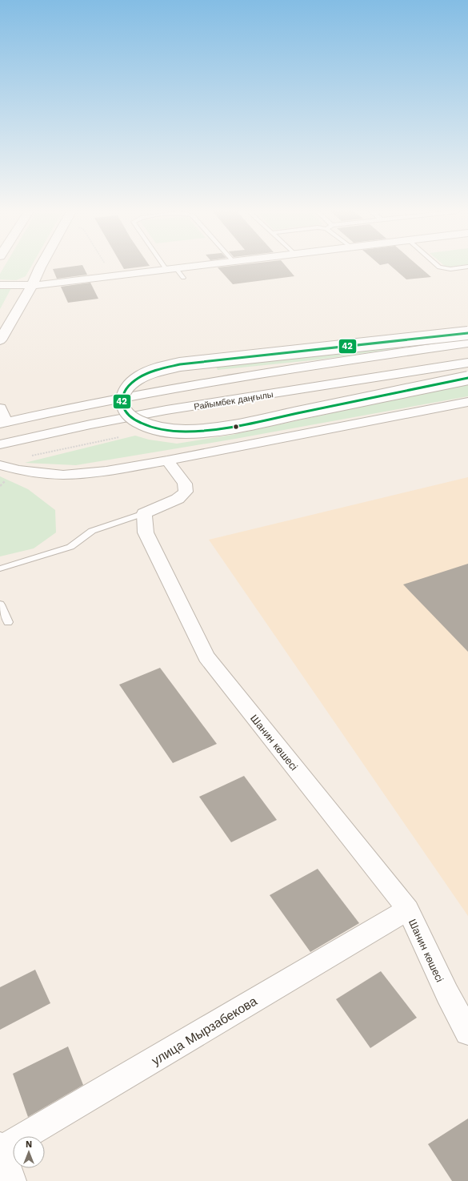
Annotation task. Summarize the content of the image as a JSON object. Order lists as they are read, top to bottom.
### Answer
{
  "streets": {
    "main road": ["Райымбек даңғылы"],
    "street": ["Шанин көшесі", "улица Мырзабекова"]
  },
  "crossings": [
    ["Шанин көшесі", "улица Мырзабекова"]
  ],
  "lines": ["transit line 42"],
  "north": "top"
}
